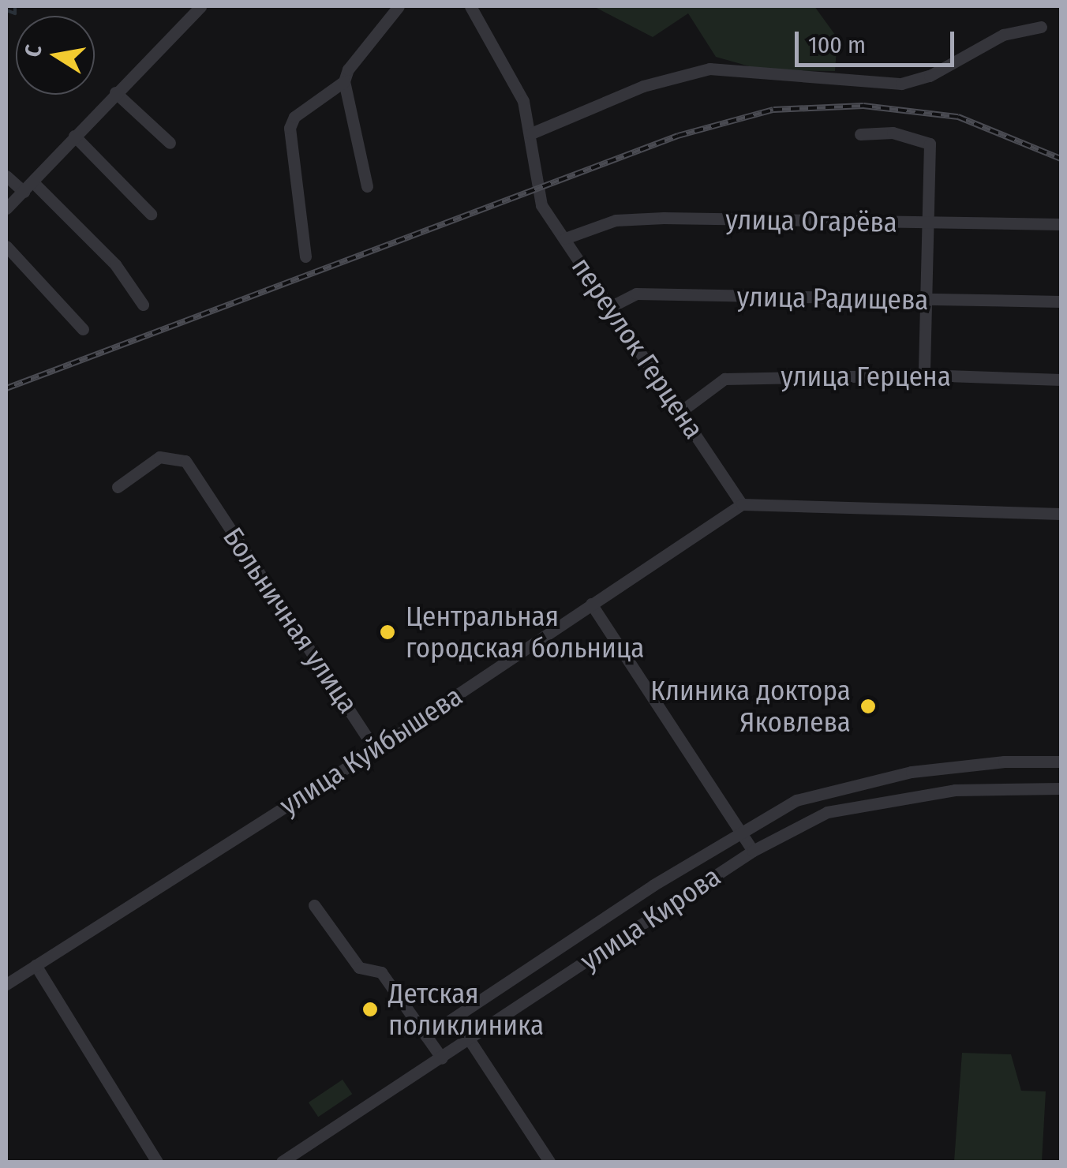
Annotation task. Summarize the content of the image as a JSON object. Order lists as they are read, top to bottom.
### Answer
{
  "streets": {
    "street": [
      "улица Огарёва",
      "улица Радищева",
      "переулок Герцена",
      "улица Герцена",
      "Больничная улица",
      "улица Куйбышева",
      "улица Кирова"
    ]
  },
  "crossings": [
    ["улица Огарёва", "переулок Герцена"],
    ["улица Радищева", "переулок Герцена"],
    ["переулок Герцена", "улица Герцена"],
    ["переулок Герцена", "улица Куйбышева"],
    ["Больничная улица", "улица Куйбышева"]
  ],
  "places": ["Центральная городская больница", "Клиника доктора Яковлева", "Детская поликлиника"],
  "scale_bar": "100 m",
  "north": "left"
}
